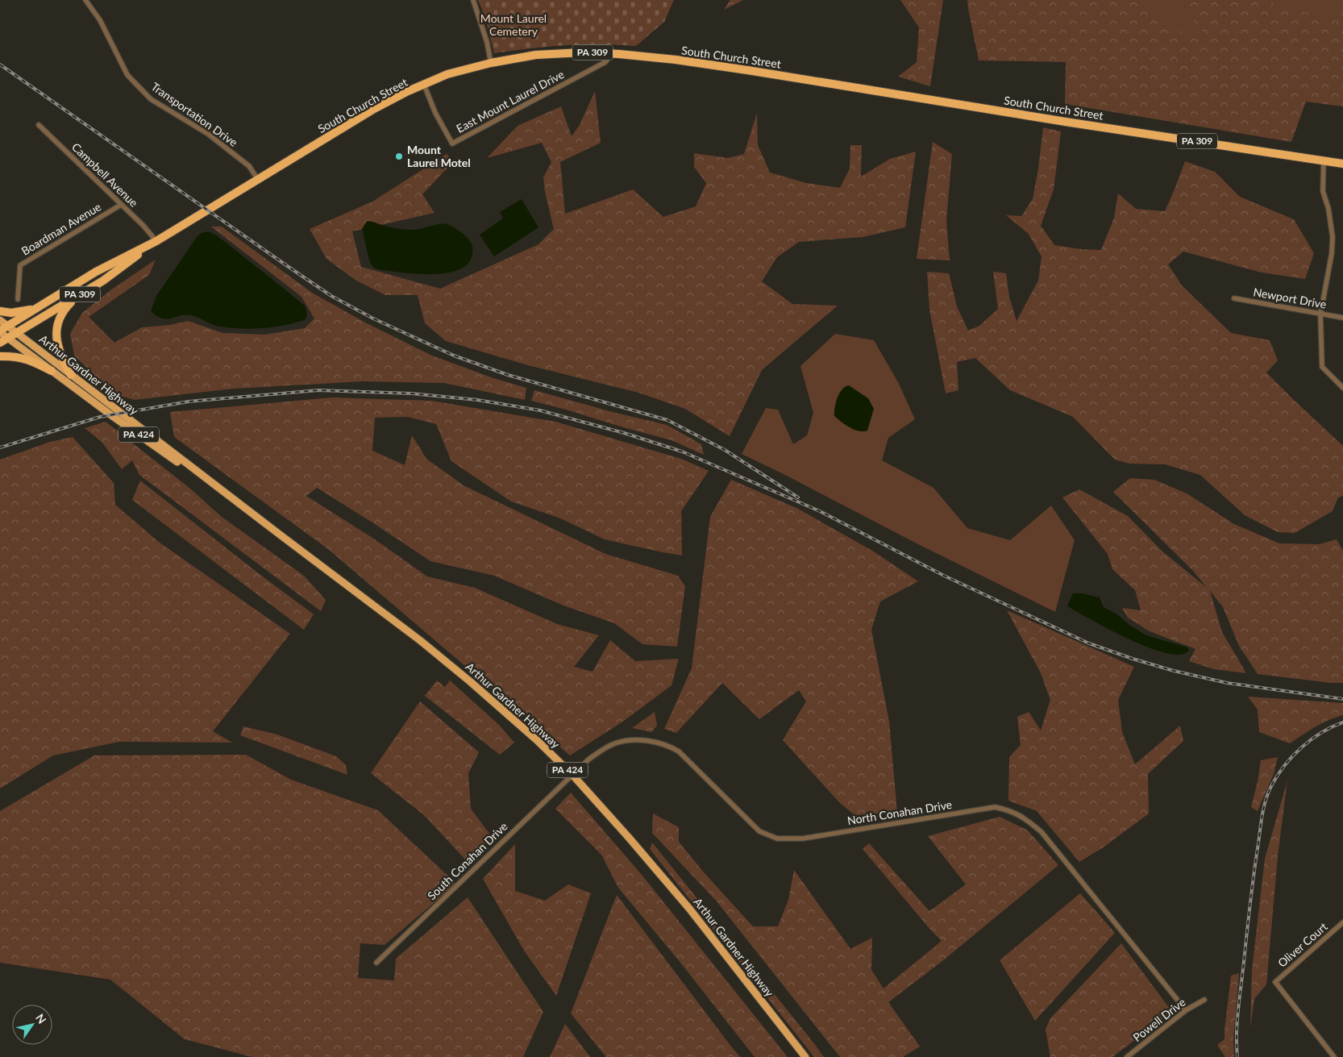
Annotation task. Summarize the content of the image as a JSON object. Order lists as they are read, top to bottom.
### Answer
{
  "streets": {
    "highway": ["PA 309", "South Church Street"],
    "main road": ["Arthur Gardner Highway", "PA 424"],
    "street": [
      "East Mount Laurel Drive",
      "Transportation Drive",
      "Campbell Avenue",
      "Boardman Avenue",
      "Newport Drive",
      "North Conahan Drive",
      "South Conahan Drive",
      "Oliver Court",
      "Powell Drive"
    ]
  },
  "crossings": [
    ["South Church Street", "East Mount Laurel Drive"],
    ["South Church Street", "Transportation Drive"],
    ["South Church Street", "Campbell Avenue"],
    ["South Church Street", "Arthur Gardner Highway"],
    ["Campbell Avenue", "Boardman Avenue"],
    ["Arthur Gardner Highway", "North Conahan Drive"],
    ["Arthur Gardner Highway", "South Conahan Drive"],
    ["North Conahan Drive", "South Conahan Drive"],
    ["North Conahan Drive", "Powell Drive"]
  ],
  "parks": ["Mount Laurel Cemetery"],
  "places": ["Mount Laurel Motel"],
  "north": "top right"
}
